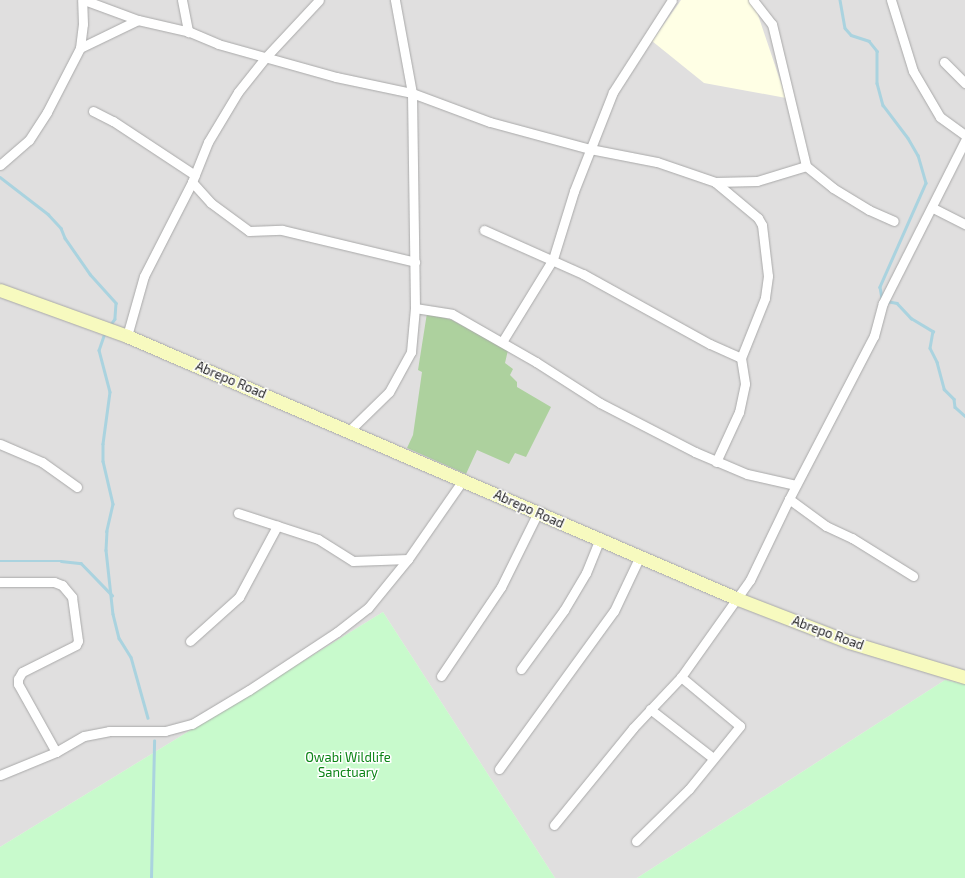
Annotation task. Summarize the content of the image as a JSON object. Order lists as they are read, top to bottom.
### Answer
{
  "streets": {
    "main road": ["Abrepo Road"]
  },
  "parks": ["Owabi Wildlife Sanctuary"]
}
